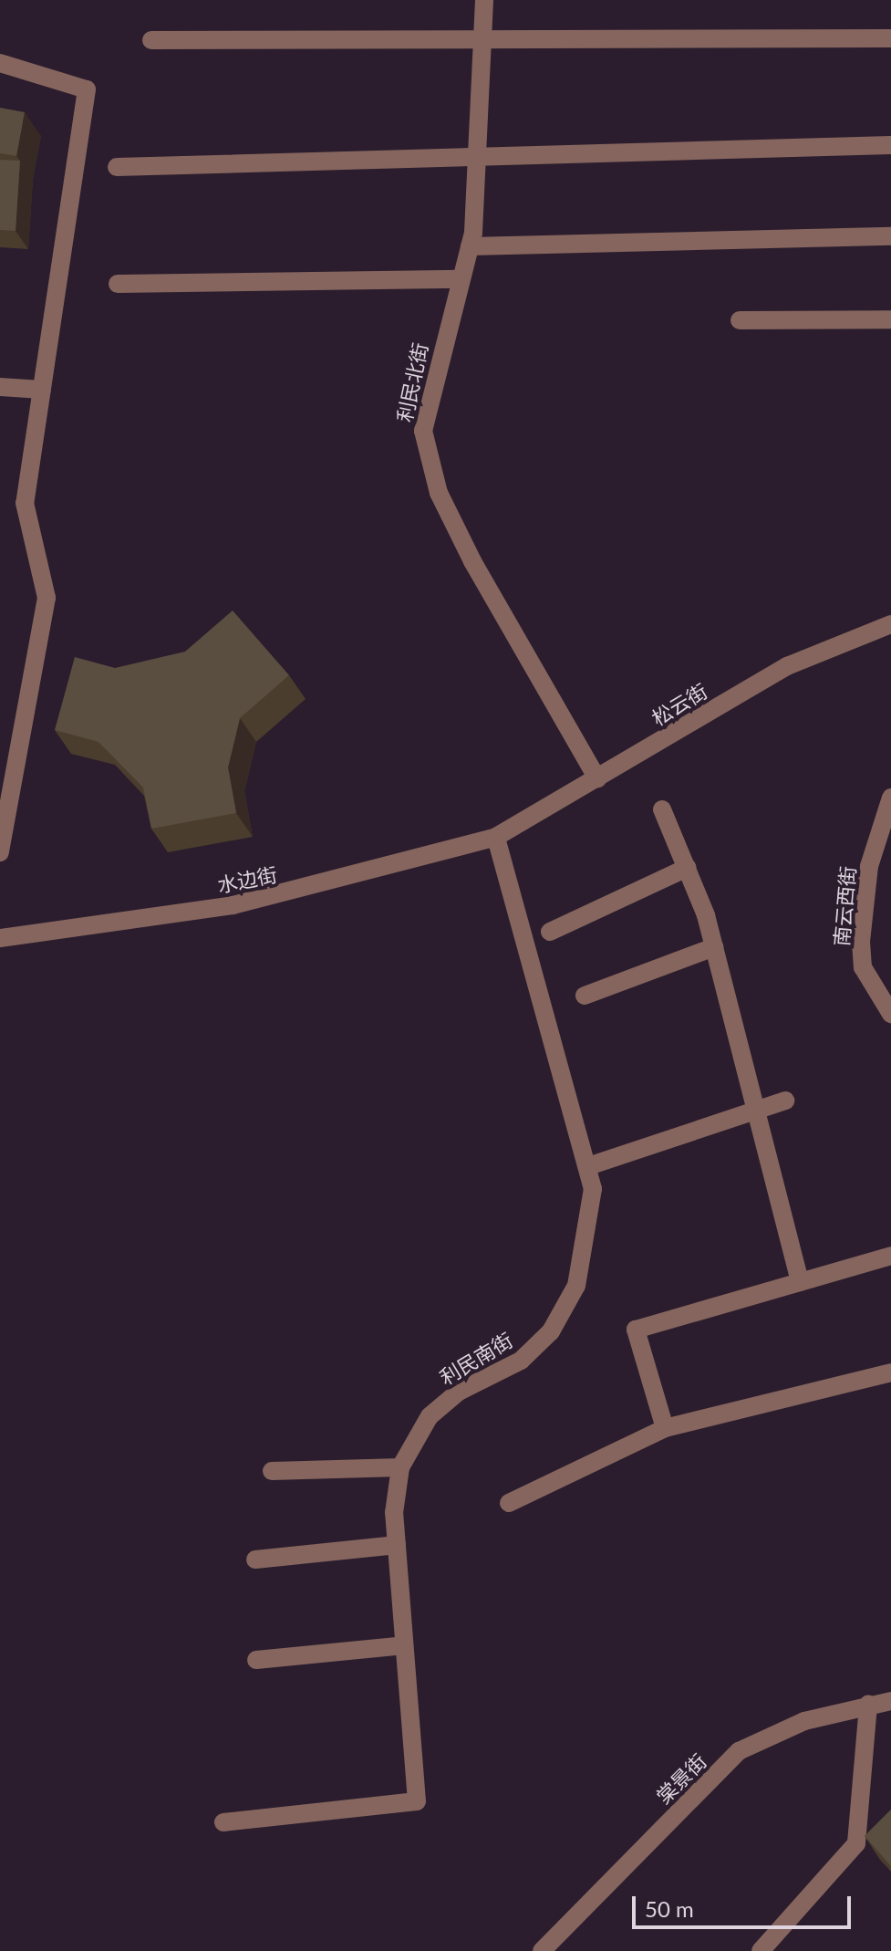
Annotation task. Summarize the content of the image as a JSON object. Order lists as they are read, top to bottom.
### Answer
{
  "streets": {
    "street": [
      "利民北街",
      "松云街",
      "水边街",
      "南云西街",
      "利民南街",
      "棠景街"
    ]
  },
  "crossings": [
    ["利民北街", "松云街"],
    ["松云街", "水边街"],
    ["松云街", "利民南街"],
    ["水边街", "利民南街"]
  ],
  "scale_bar": "50 m"
}
